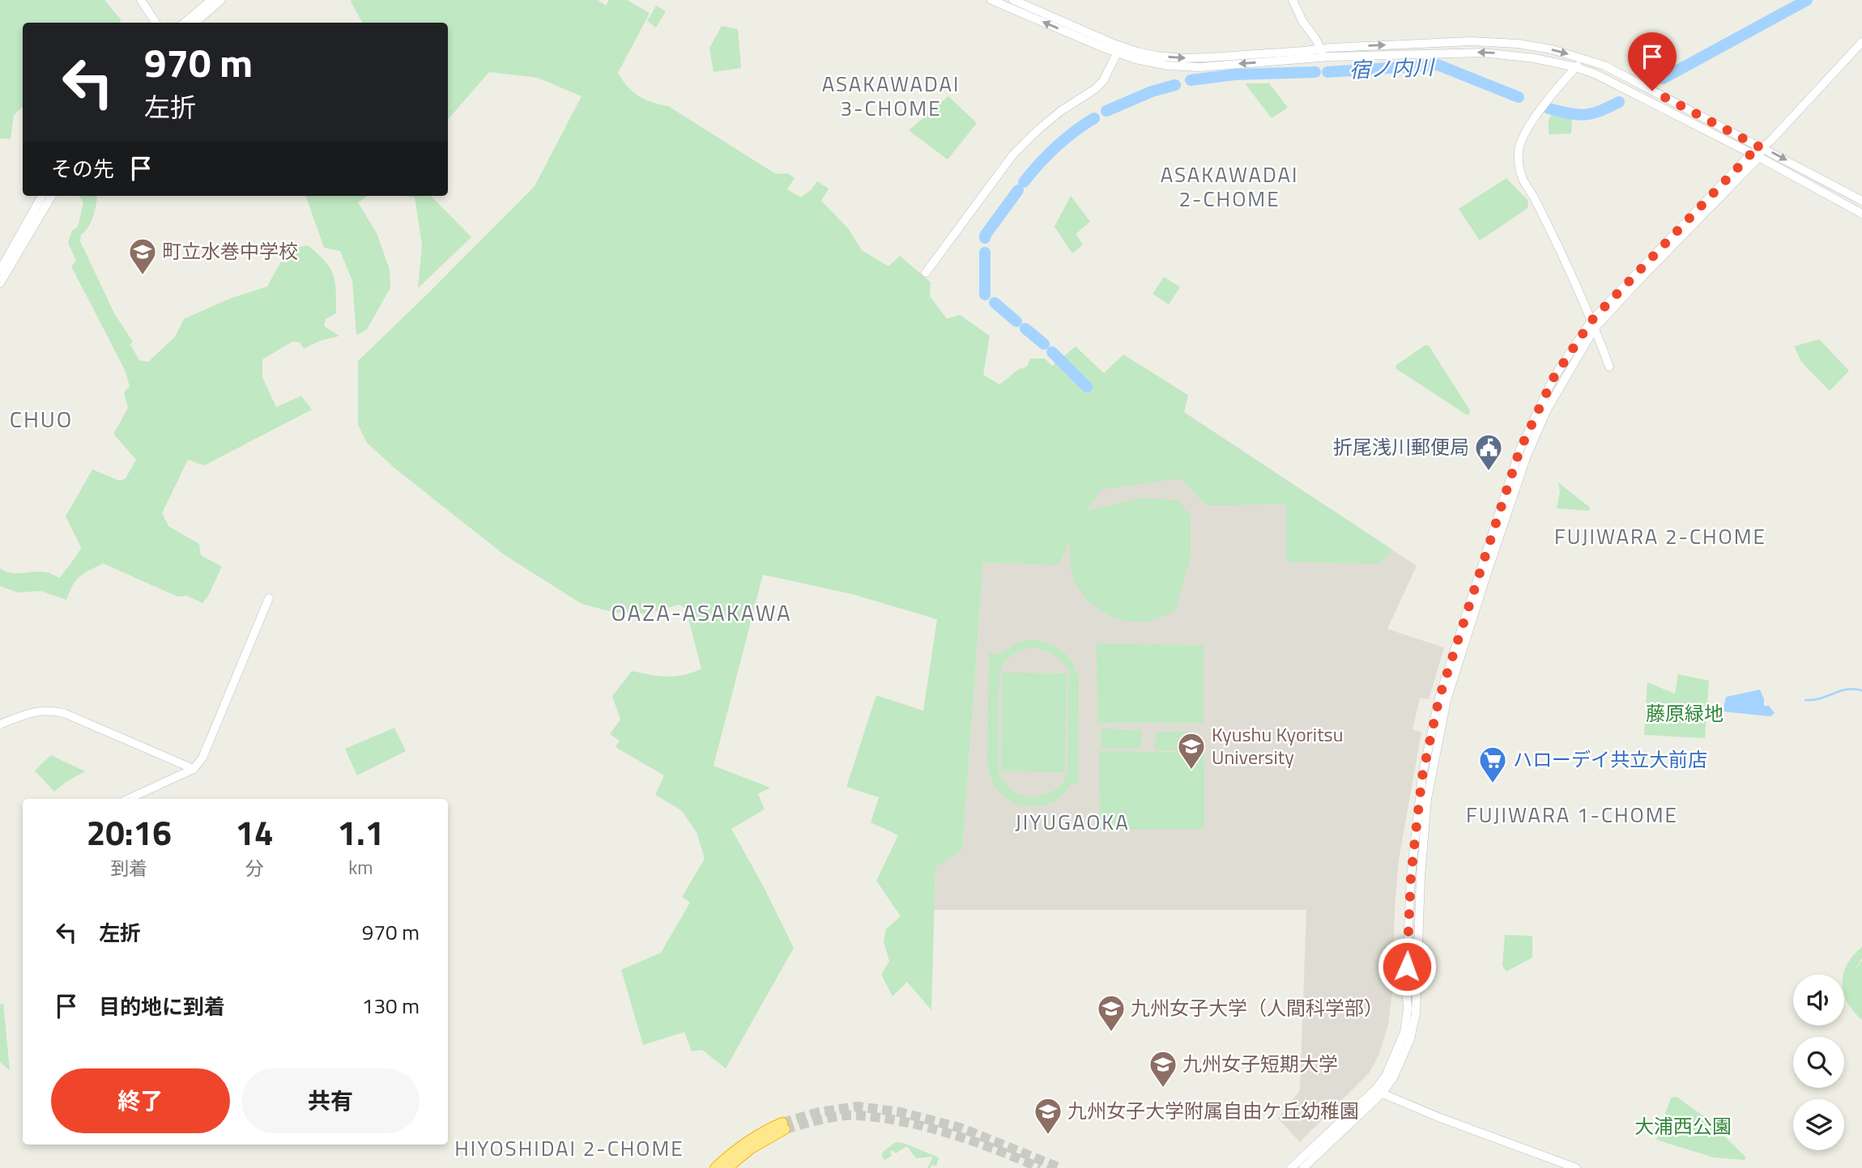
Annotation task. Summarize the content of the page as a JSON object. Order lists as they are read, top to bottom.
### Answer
{
  "districts": [
    "ASAKAWADAI 3-CHOME",
    "ASAKAWADAI 2-CHOME",
    "CHUO",
    "FUJIWARA 2-CHOME",
    "OAZA-ASAKAWA",
    "FUJIWARA 1-CHOME",
    "JIYUGAOKA",
    "HIYOSHIDAI 2-CHOME"
  ],
  "water": ["宿ノ内川"],
  "parks": ["藤原緑地", "大浦西公園"],
  "places": {
    "school or university": [
      "町立水巻中学校",
      "Kyushu Kyoritsu University",
      "九州女子大学（人間科学部）",
      "九州女子短期大学",
      "九州女子大学附属自由ケ丘幼稚園"
    ],
    "public building": ["折尾浅川郵便局"],
    "supermarket": ["ハローデイ共立大前店"]
  },
  "page": {
    "turn": ["970 m", "左折"],
    "then": "その先",
    "eta": [
      "20:16",
      "到着",
      "14",
      "分",
      "1.1",
      "km"
    ],
    "list": [
      {
        "name": "左折",
        "value": "970 m"
      },
      {
        "name": "目的地に到着",
        "value": "130 m"
      }
    ],
    "buttons": ["終了", "共有"]
  }
}
